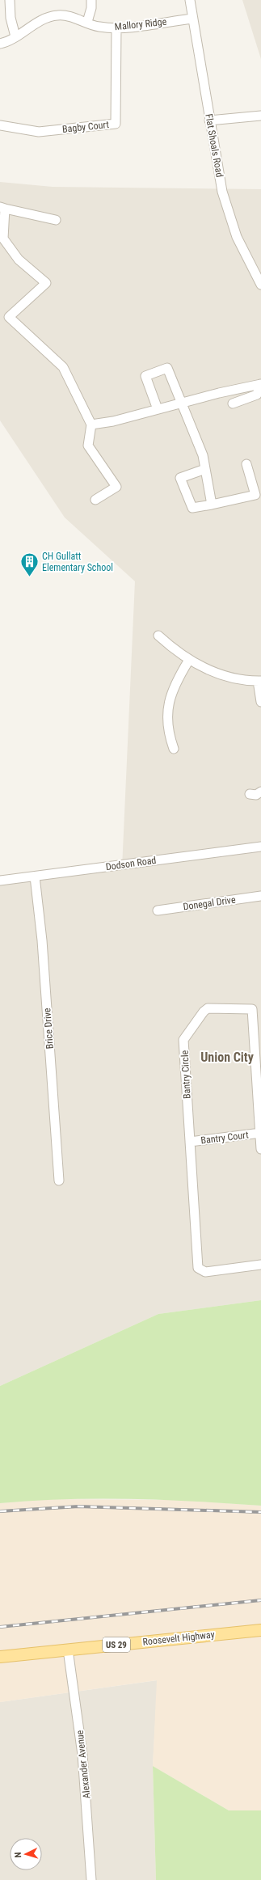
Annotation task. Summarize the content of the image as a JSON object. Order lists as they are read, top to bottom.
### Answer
{
  "streets": {
    "main road": ["Roosevelt Highway", "US 29"],
    "street": [
      "Mallory Ridge",
      "Bagby Court",
      "Flat Shoals Road",
      "Dodson Road",
      "Donegal Drive",
      "Brice Drive",
      "Bantry Circle",
      "Bantry Court",
      "Alexander Avenue"
    ]
  },
  "crossings": [
    ["Mallory Ridge", "Bagby Court"],
    ["Mallory Ridge", "Flat Shoals Road"],
    ["Dodson Road", "Brice Drive"],
    ["Bantry Circle", "Bantry Court"],
    ["Roosevelt Highway", "Alexander Avenue"]
  ],
  "districts": ["Union City"],
  "places": {
    "building": ["CH Gullatt Elementary School"]
  },
  "north": "left"
}
